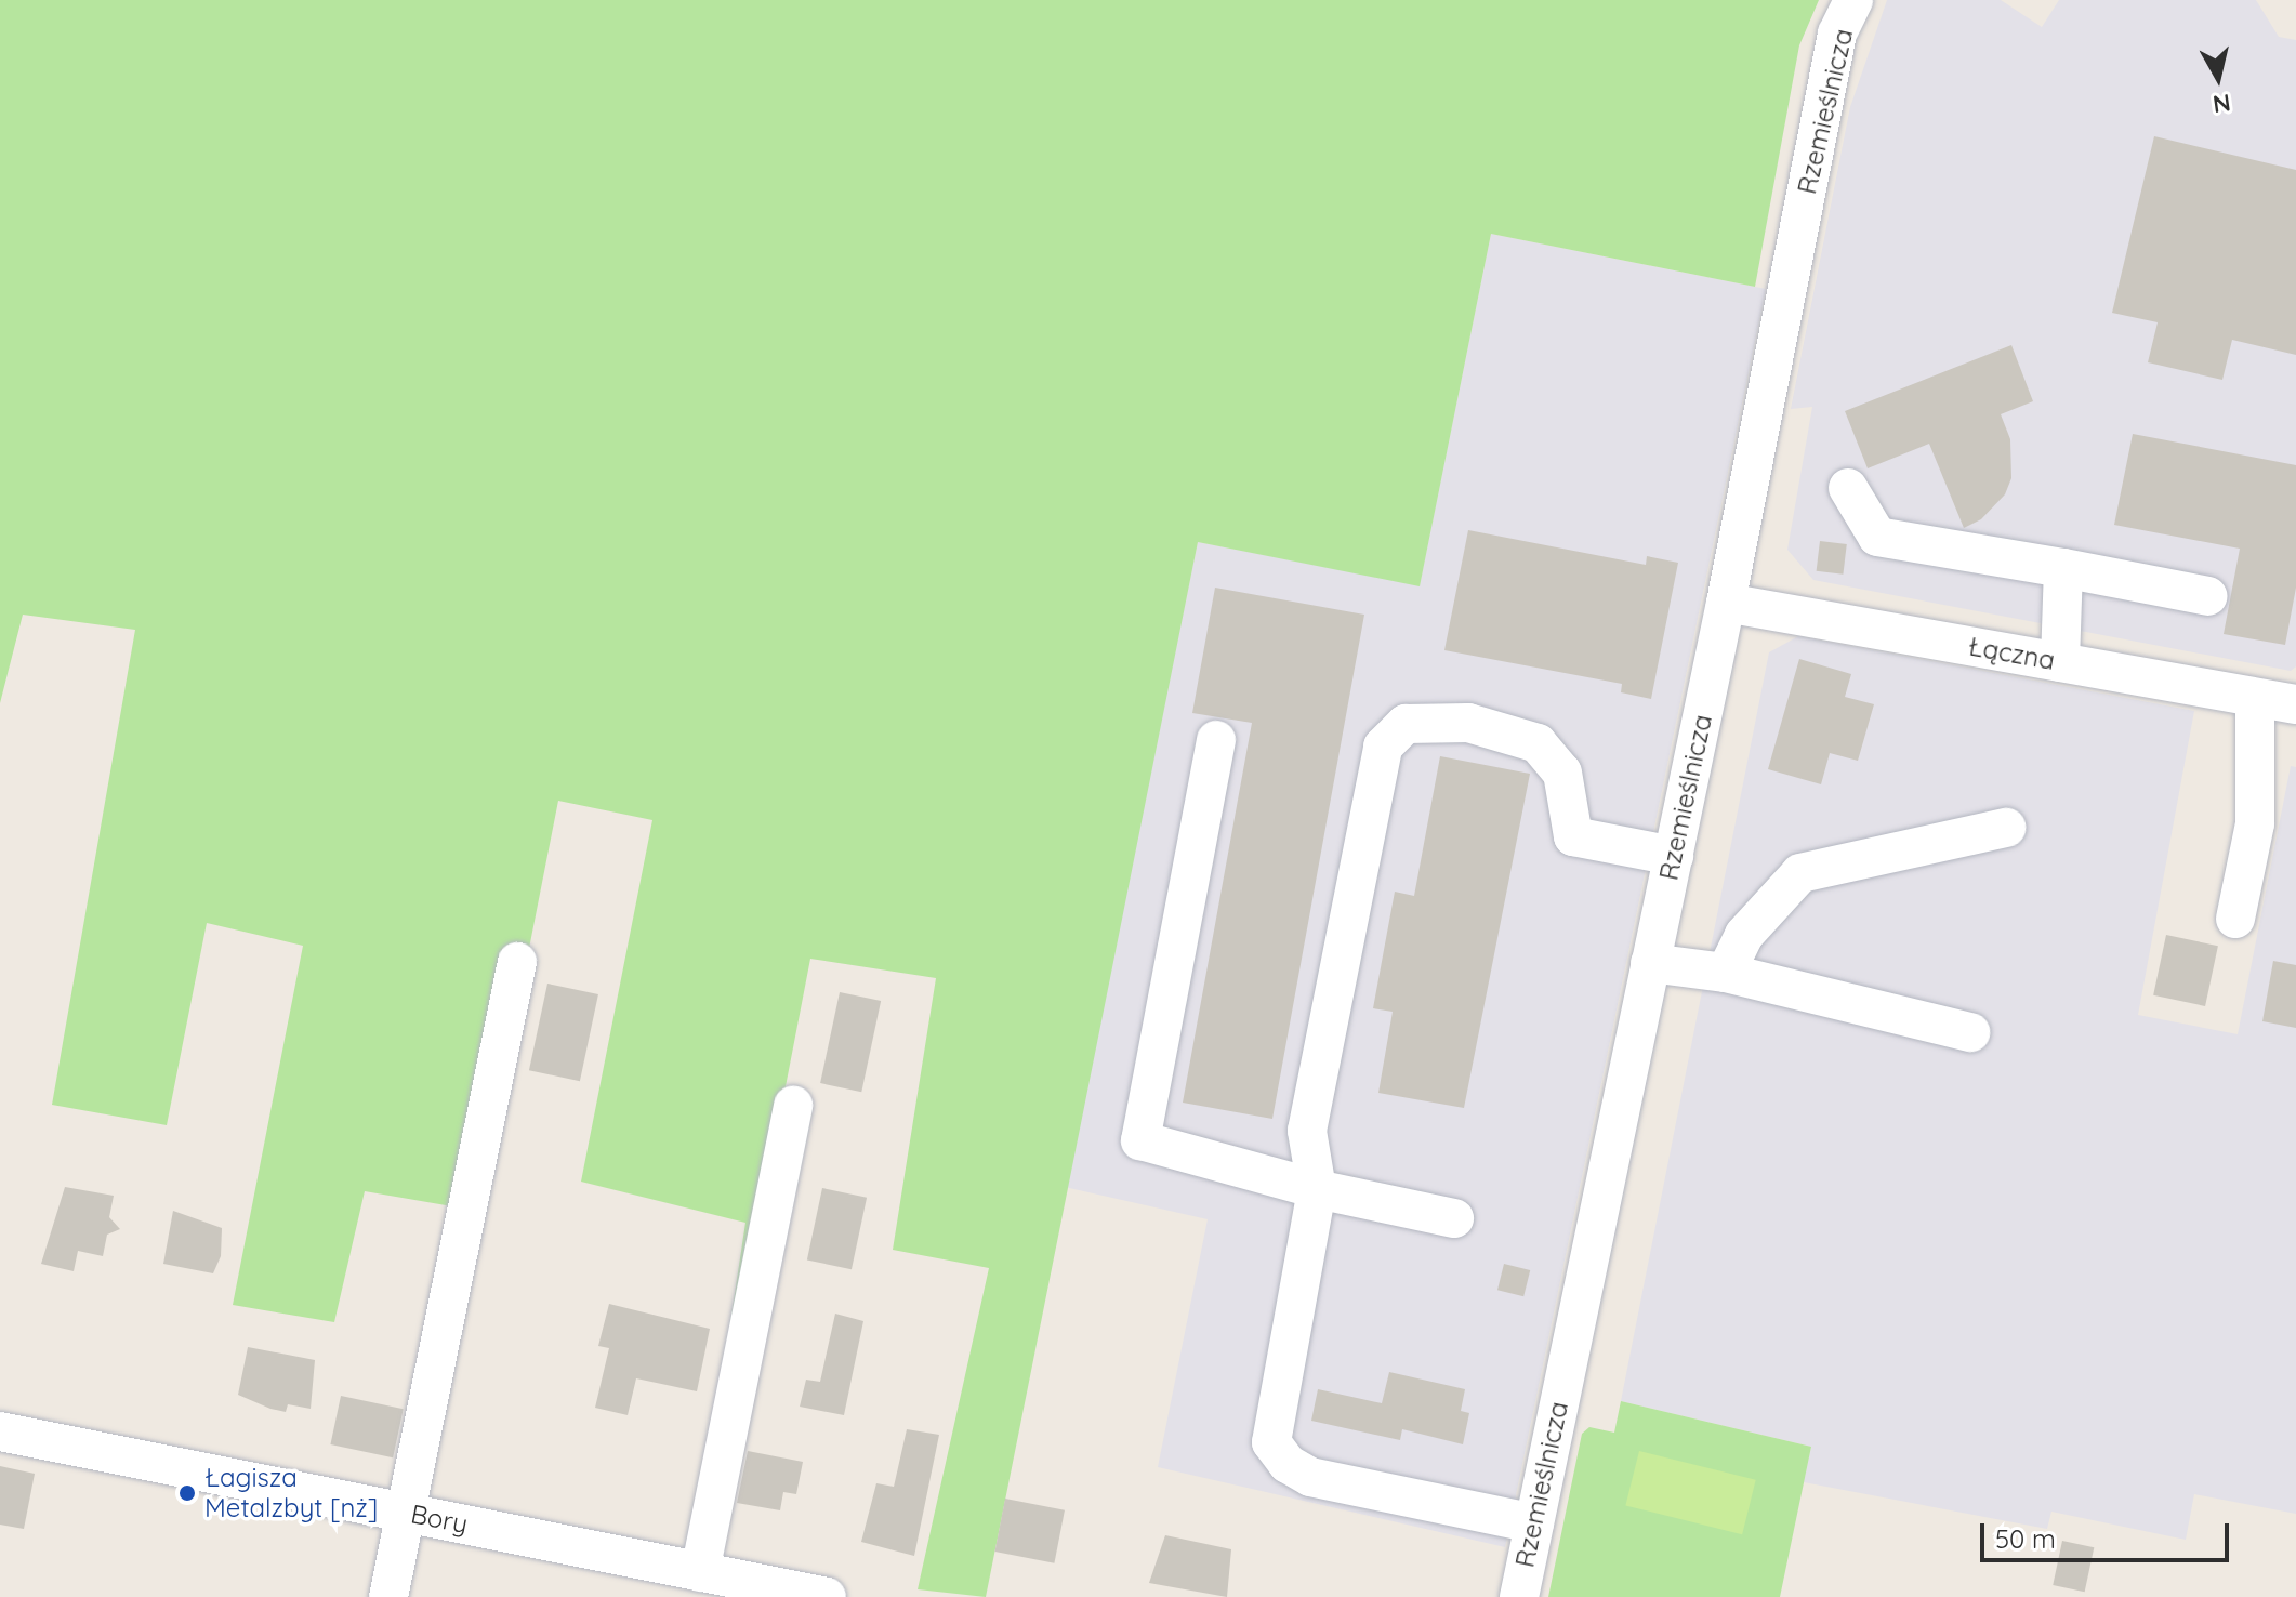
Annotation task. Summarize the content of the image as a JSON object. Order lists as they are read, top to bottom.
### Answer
{
  "streets": {
    "street": ["Rzemieślnicza", "Łączna", "Bory"]
  },
  "crossings": [
    ["Rzemieślnicza", "Łączna"]
  ],
  "places": ["Łagisza Metalzbyt [nż]"],
  "scale_bar": "50 m",
  "north": "bottom"
}
